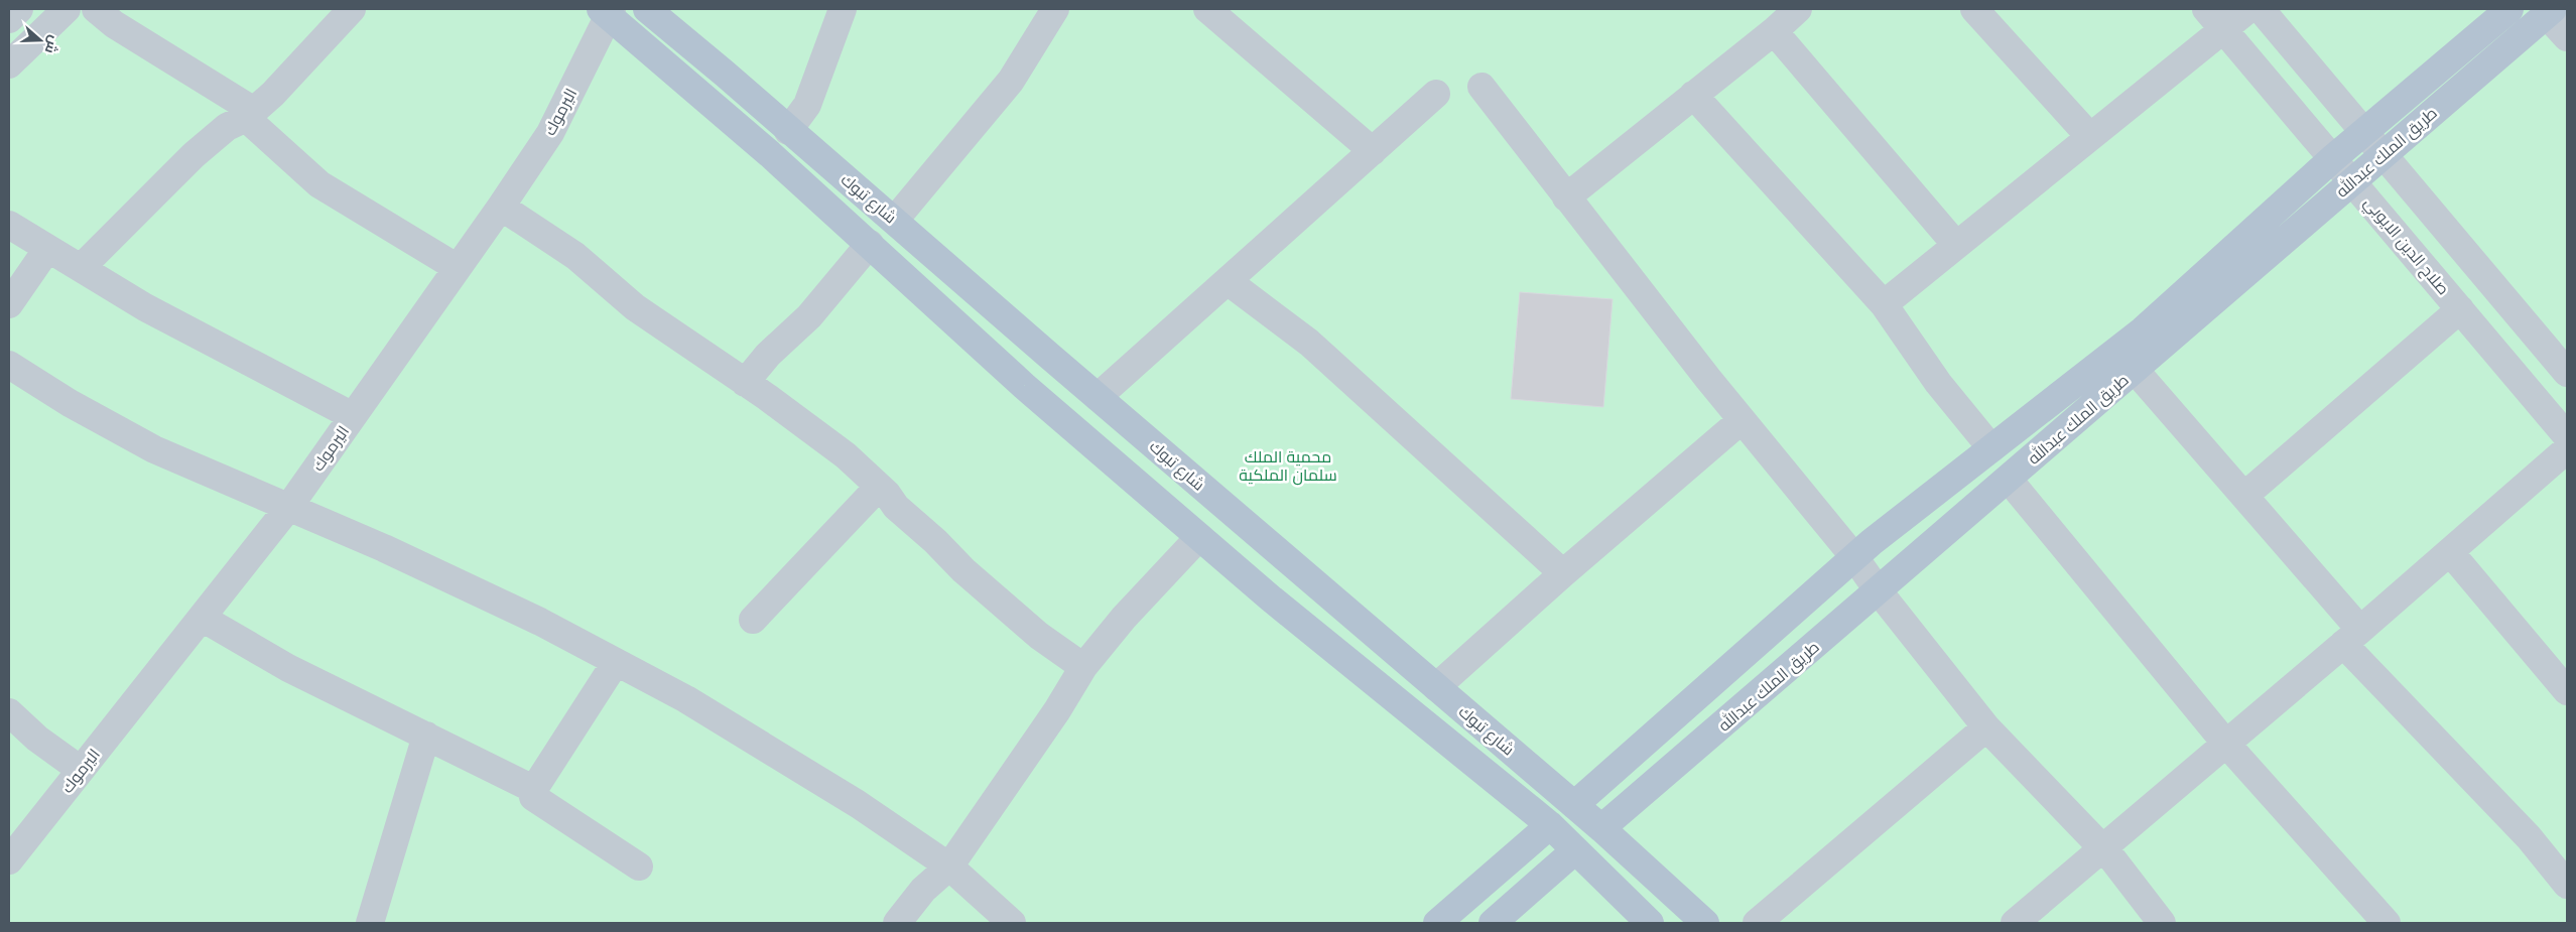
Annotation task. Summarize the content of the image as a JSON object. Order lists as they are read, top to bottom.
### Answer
{
  "streets": {
    "main road": ["طريق الملك عبدالله", "شارع تبوك"],
    "street": ["اليرموك", "صلاح الدين الايوبي"]
  },
  "crossings": [
    ["اليرموك", "شارع تبوك"],
    ["طريق الملك عبدالله", "شارع تبوك"],
    ["طريق الملك عبدالله", "صلاح الدين الايوبي"]
  ],
  "parks": ["محمية الملك سلمان الملكية"],
  "north": "right"
}
